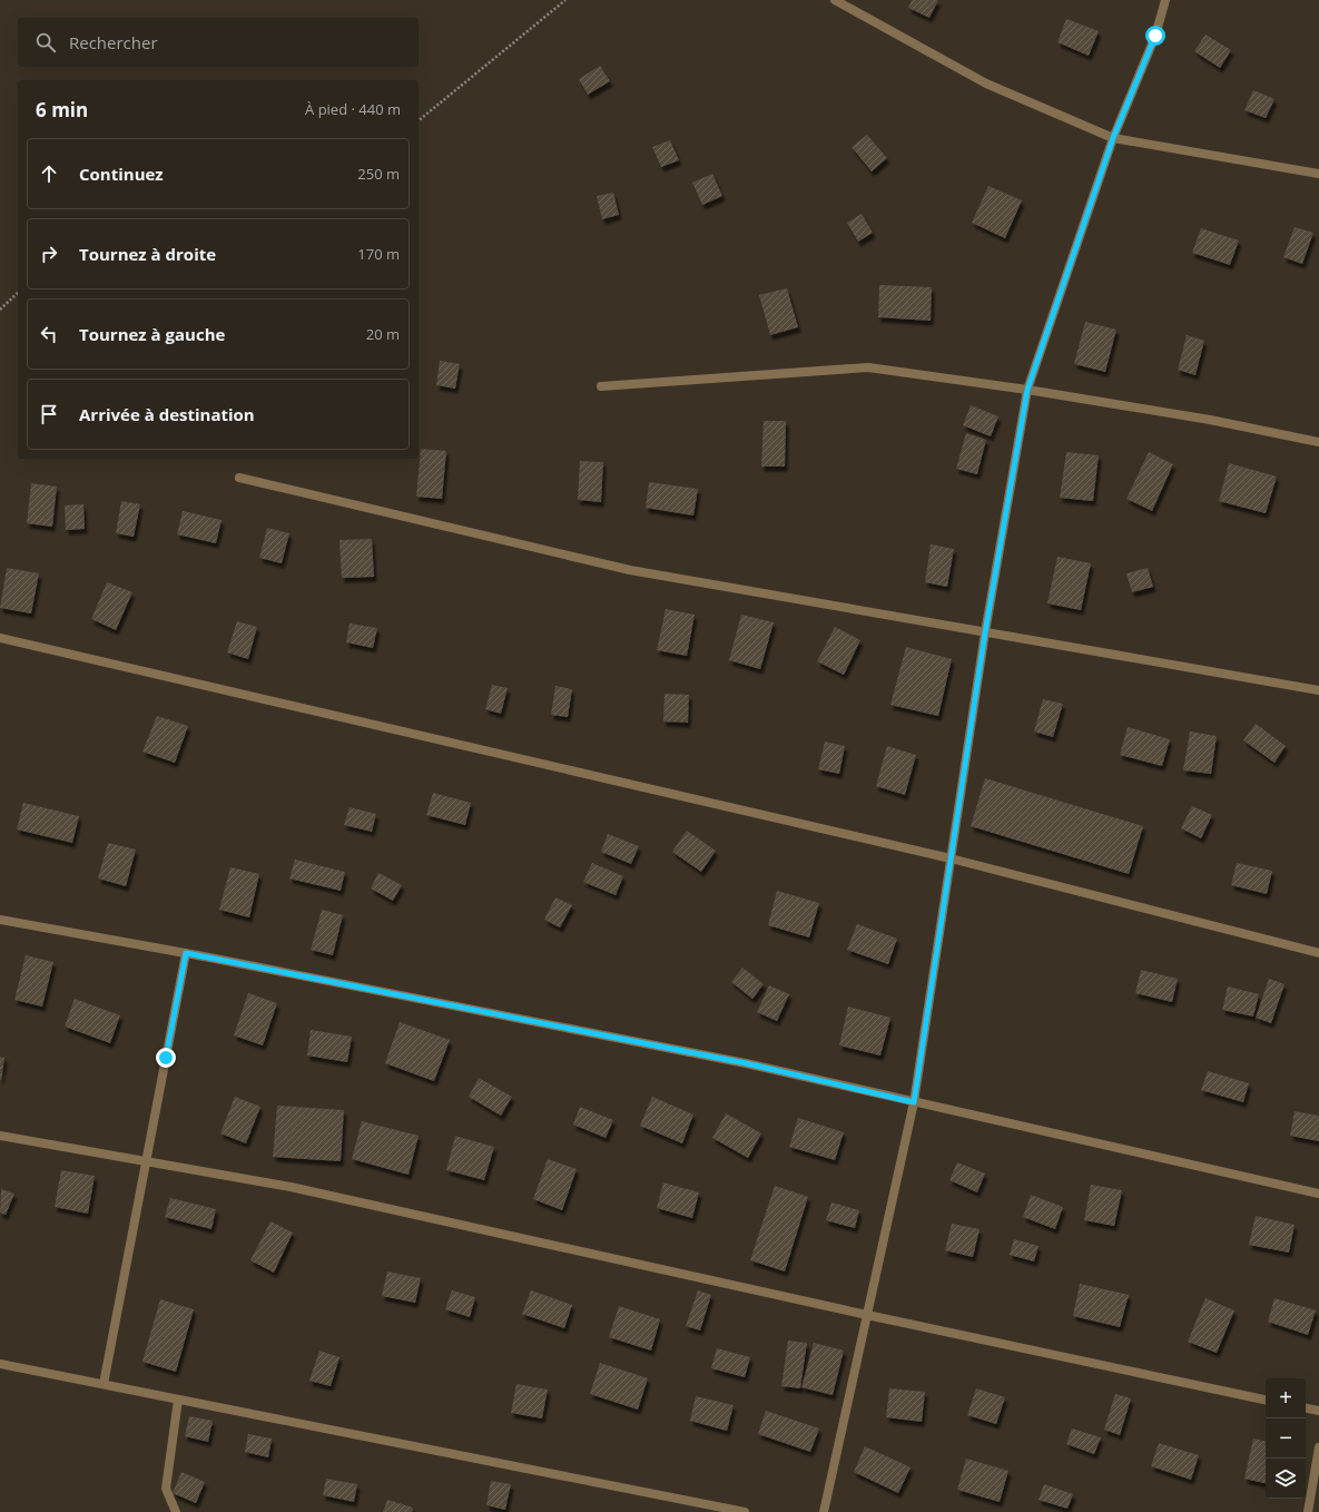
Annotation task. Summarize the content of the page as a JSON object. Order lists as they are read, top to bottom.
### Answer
{
  "page": {
    "search": "Rechercher",
    "heading": ["6 min", "À pied · 440 m"],
    "list": [
      ["Continuez", "250 m"],
      ["Tournez à droite", "170 m"],
      ["Tournez à gauche", "20 m"],
      "Arrivée à destination"
    ],
    "map_buttons": ["+", "−"]
  }
}
